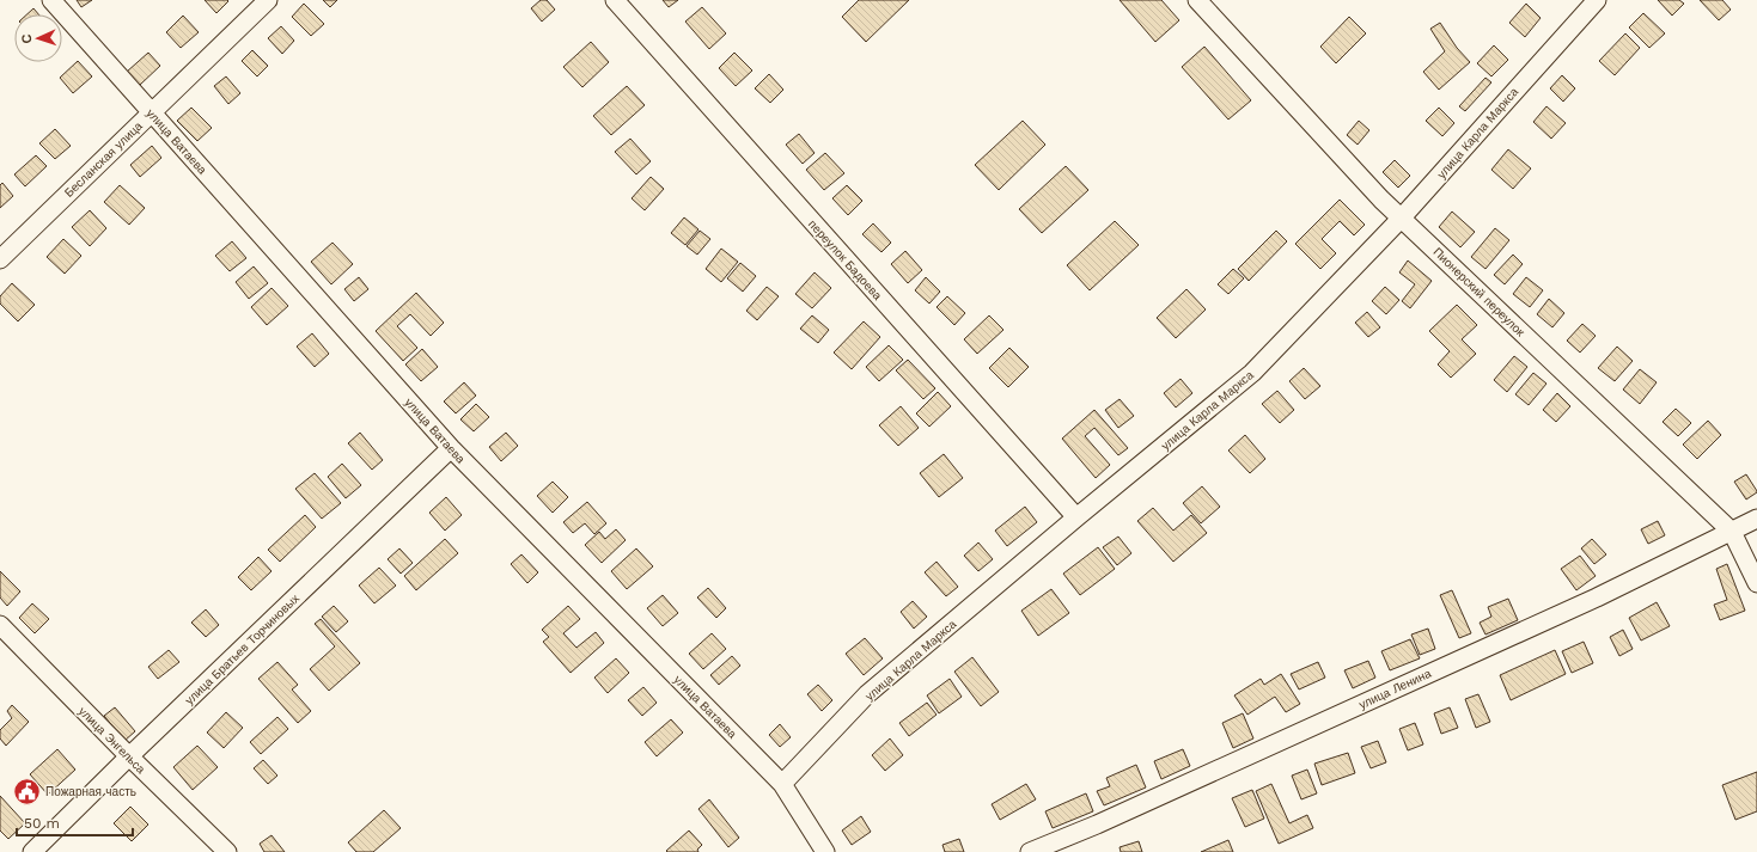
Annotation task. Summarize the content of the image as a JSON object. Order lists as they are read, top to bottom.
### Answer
{
  "streets": {
    "street": [
      "улица Карла Маркса",
      "улица Ватаева",
      "Бесланская улица",
      "переулок Бадоева",
      "Пионерский переулок",
      "улица Братьев Торчиновых",
      "улица Ленина",
      "улица Энгельса"
    ]
  },
  "crossings": [
    ["улица Карла Маркса", "улица Ватаева"],
    ["улица Карла Маркса", "переулок Бадоева"],
    ["улица Карла Маркса", "Пионерский переулок"],
    ["улица Ватаева", "Бесланская улица"],
    ["улица Ватаева", "улица Братьев Торчиновых"],
    ["Пионерский переулок", "улица Ленина"],
    ["улица Братьев Торчиновых", "улица Энгельса"]
  ],
  "places": {
    "public building": ["Пожарная часть"]
  },
  "scale_bar": "50 m",
  "north": "left"
}
